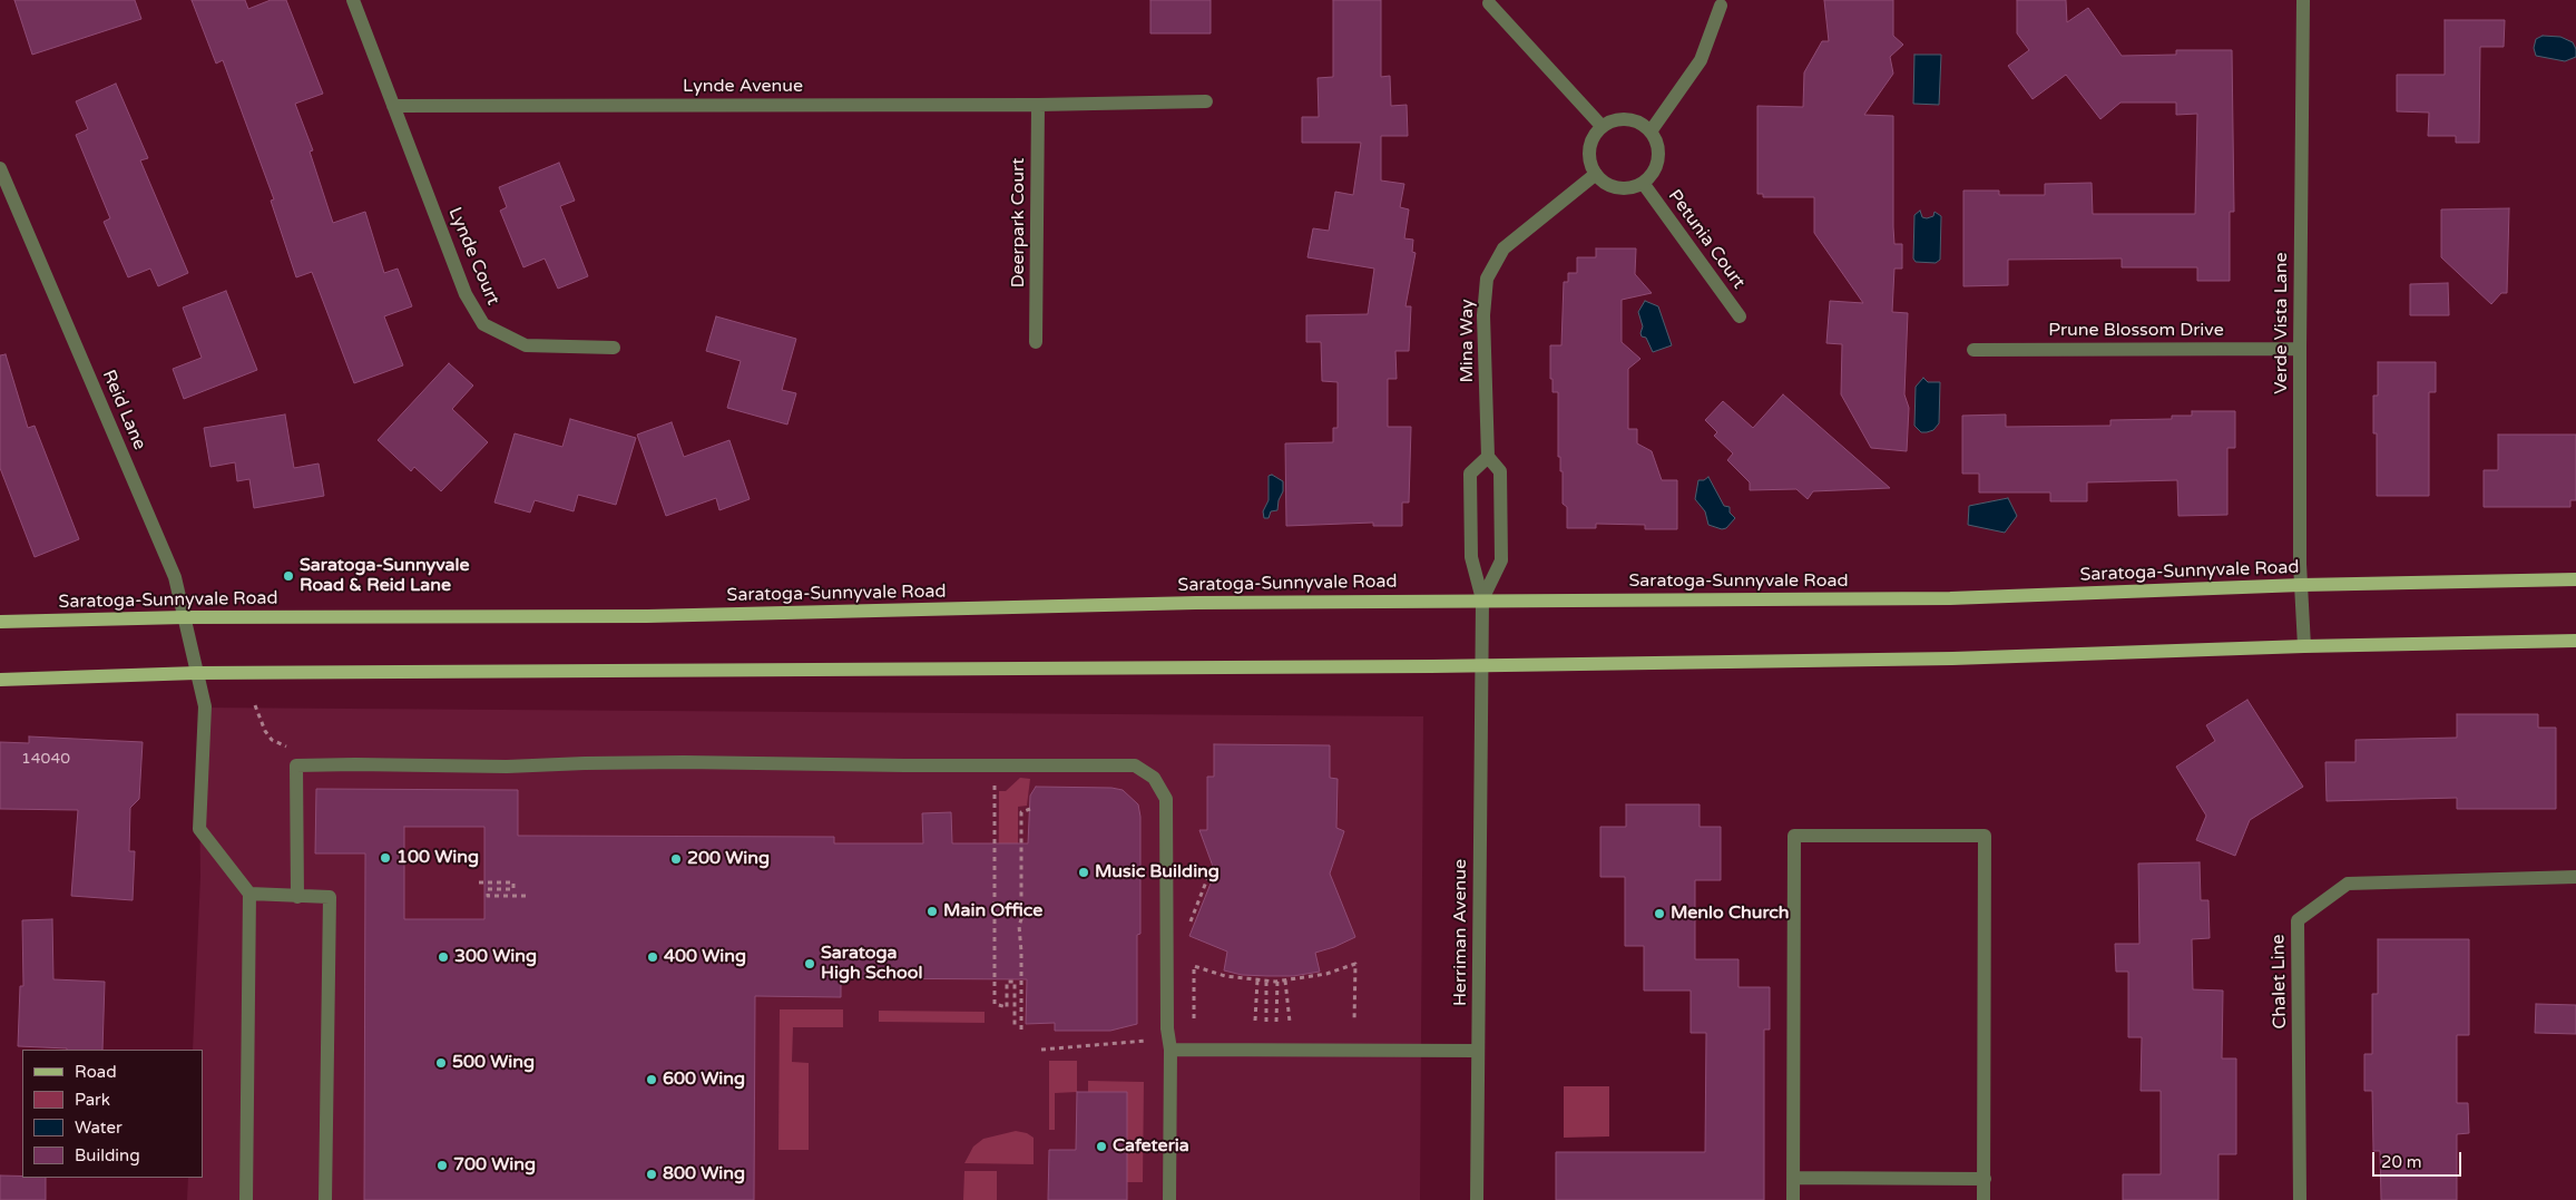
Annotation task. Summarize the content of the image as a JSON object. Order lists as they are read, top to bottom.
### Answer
{
  "streets": {
    "main road": ["Saratoga-Sunnyvale Road"],
    "street": [
      "Lynde Avenue",
      "Deerpark Court",
      "Petunia Court",
      "Lynde Court",
      "Verde Vista Lane",
      "Prune Blossom Drive",
      "Mina Way",
      "Reid Lane",
      "Herriman Avenue",
      "Chalet Line"
    ]
  },
  "crossings": [
    ["Lynde Avenue", "Deerpark Court"],
    ["Lynde Avenue", "Lynde Court"],
    ["Petunia Court", "Mina Way"],
    ["Verde Vista Lane", "Prune Blossom Drive"],
    ["Verde Vista Lane", "Saratoga-Sunnyvale Road"],
    ["Mina Way", "Saratoga-Sunnyvale Road"],
    ["Mina Way", "Herriman Avenue"],
    ["Reid Lane", "Saratoga-Sunnyvale Road"]
  ],
  "places": [
    "Saratoga-Sunnyvale Road & Reid Lane",
    "100 Wing",
    "200 Wing",
    "Music Building",
    "Main Office",
    "Menlo Church",
    "300 Wing",
    "400 Wing",
    "Saratoga High School",
    "500 Wing",
    "600 Wing",
    "Cafeteria",
    "700 Wing",
    "800 Wing"
  ],
  "house_numbers": ["14040"],
  "legend": [
    "Road",
    "Park",
    "Water",
    "Building"
  ],
  "scale_bar": "20 m"
}
